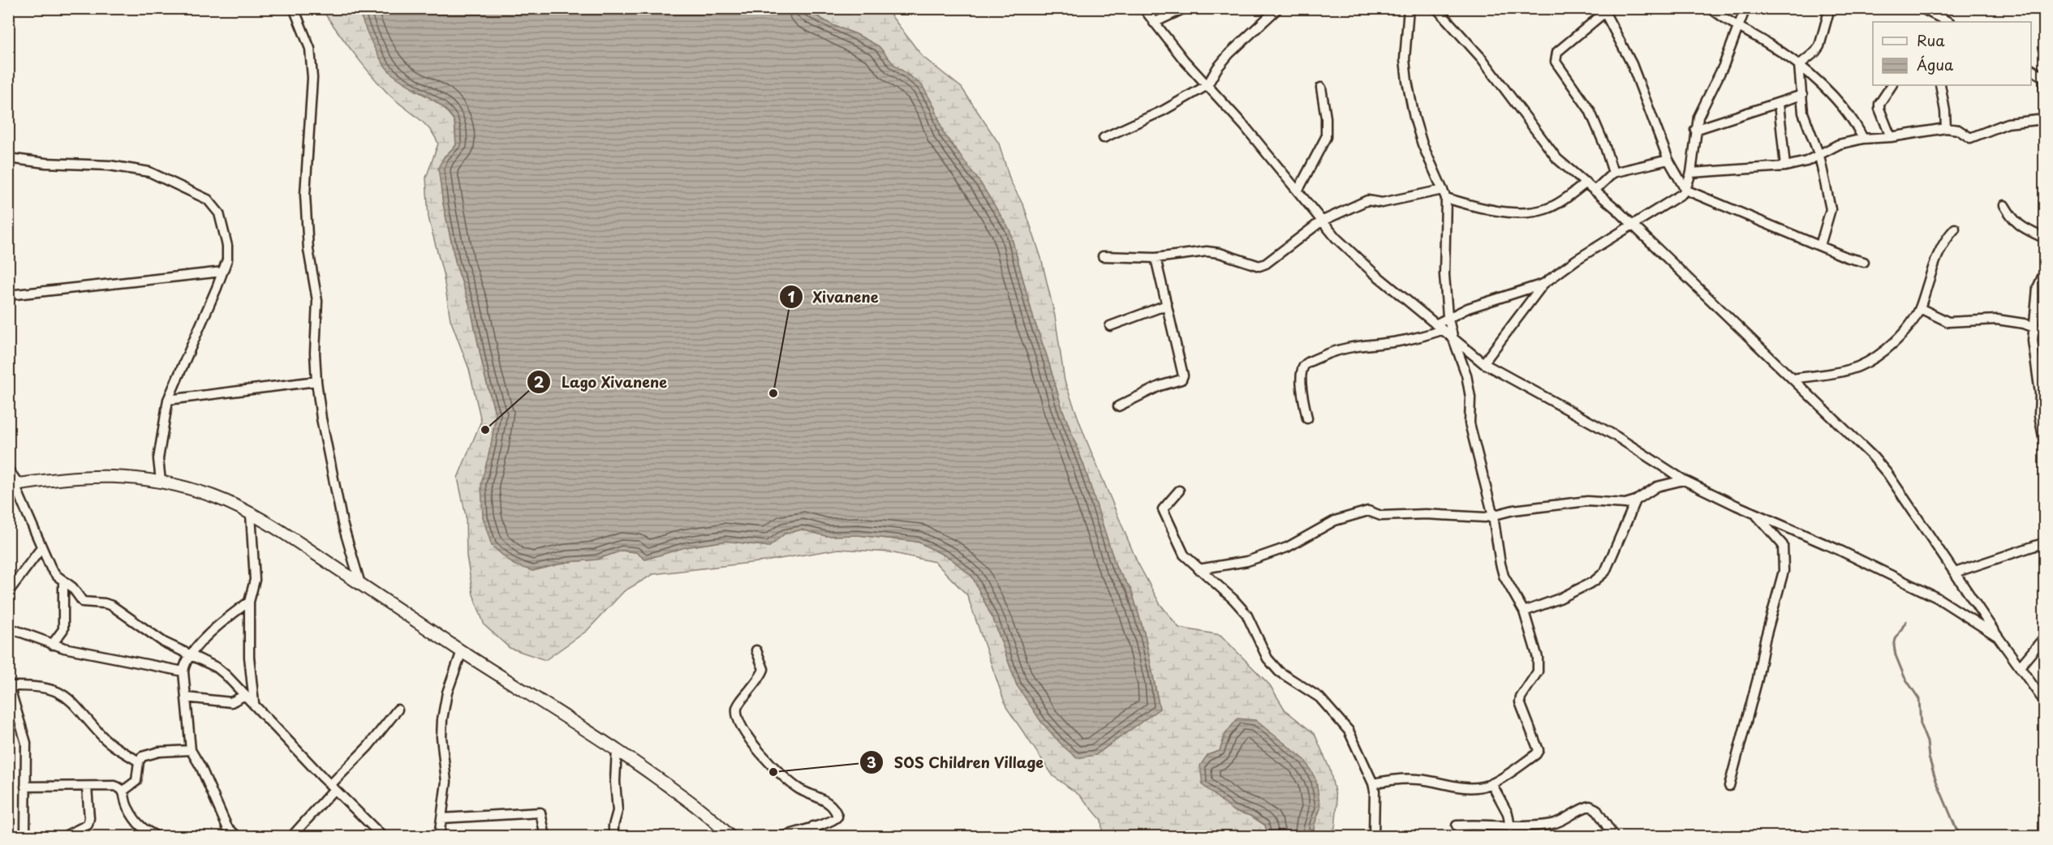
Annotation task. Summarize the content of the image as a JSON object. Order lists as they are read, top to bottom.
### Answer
{
  "places": ["Xivanene", "Lago Xivanene", "SOS Children Village"],
  "legend": ["Rua", "Água"]
}
